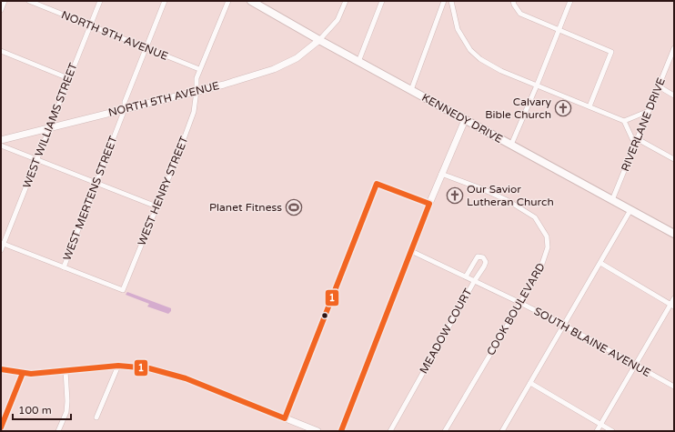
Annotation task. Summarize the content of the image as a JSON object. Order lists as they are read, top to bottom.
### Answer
{
  "streets": {
    "main road": ["NORTH 5TH AVENUE", "KENNEDY DRIVE"],
    "street": [
      "NORTH 9TH AVENUE",
      "RIVERLANE DRIVE",
      "WEST WILLIAMS STREET",
      "WEST HENRY STREET",
      "WEST MERTENS STREET",
      "COOK BOULEVARD",
      "MEADOW COURT",
      "SOUTH BLAINE AVENUE"
    ]
  },
  "crossings": [
    ["NORTH 9TH AVENUE", "WEST WILLIAMS STREET"],
    ["NORTH 9TH AVENUE", "WEST HENRY STREET"],
    ["NORTH 9TH AVENUE", "WEST MERTENS STREET"],
    ["NORTH 5TH AVENUE", "KENNEDY DRIVE"],
    ["NORTH 5TH AVENUE", "WEST WILLIAMS STREET"],
    ["NORTH 5TH AVENUE", "WEST HENRY STREET"],
    ["NORTH 5TH AVENUE", "WEST MERTENS STREET"],
    ["KENNEDY DRIVE", "RIVERLANE DRIVE"],
    ["WEST HENRY STREET", "WEST MERTENS STREET"],
    ["COOK BOULEVARD", "SOUTH BLAINE AVENUE"],
    ["MEADOW COURT", "SOUTH BLAINE AVENUE"]
  ],
  "places": {
    "church": ["Calvary Bible Church", "Our Savior Lutheran Church"],
    "sports": ["Planet Fitness"]
  },
  "lines": ["transit line 1"],
  "scale_bar": "100 m"
}
